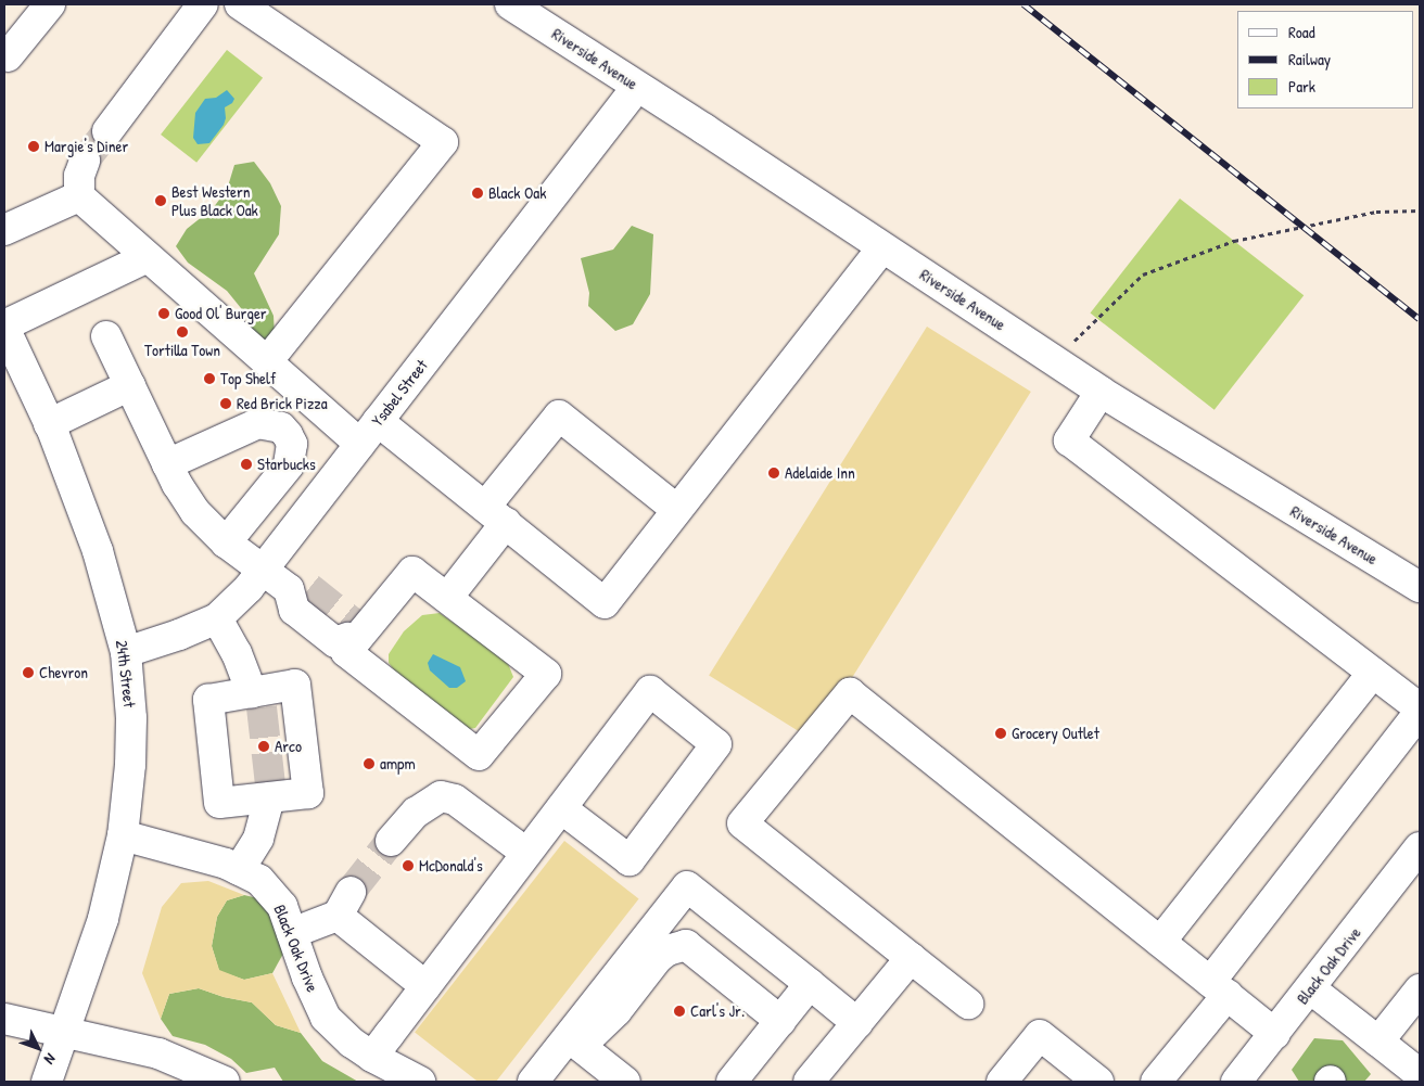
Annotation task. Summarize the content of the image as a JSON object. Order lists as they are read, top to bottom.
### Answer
{
  "streets": {
    "main road": [
      "Riverside Avenue",
      "Ysabel Street",
      "24th Street",
      "Black Oak Drive"
    ]
  },
  "crossings": [
    ["Riverside Avenue", "Ysabel Street"],
    ["Ysabel Street", "24th Street"],
    ["24th Street", "Black Oak Drive"]
  ],
  "places": [
    "Margie's Diner",
    "Black Oak",
    "Best Western Plus Black Oak",
    "Good Ol' Burger",
    "Tortilla Town",
    "Top Shelf",
    "Red Brick Pizza",
    "Starbucks",
    "Adelaide Inn",
    "Chevron",
    "Grocery Outlet",
    "Arco",
    "ampm",
    "McDonald's",
    "Carl's Jr."
  ],
  "legend": ["Road", "Railway", "Park"],
  "north": "bottom right"
}
